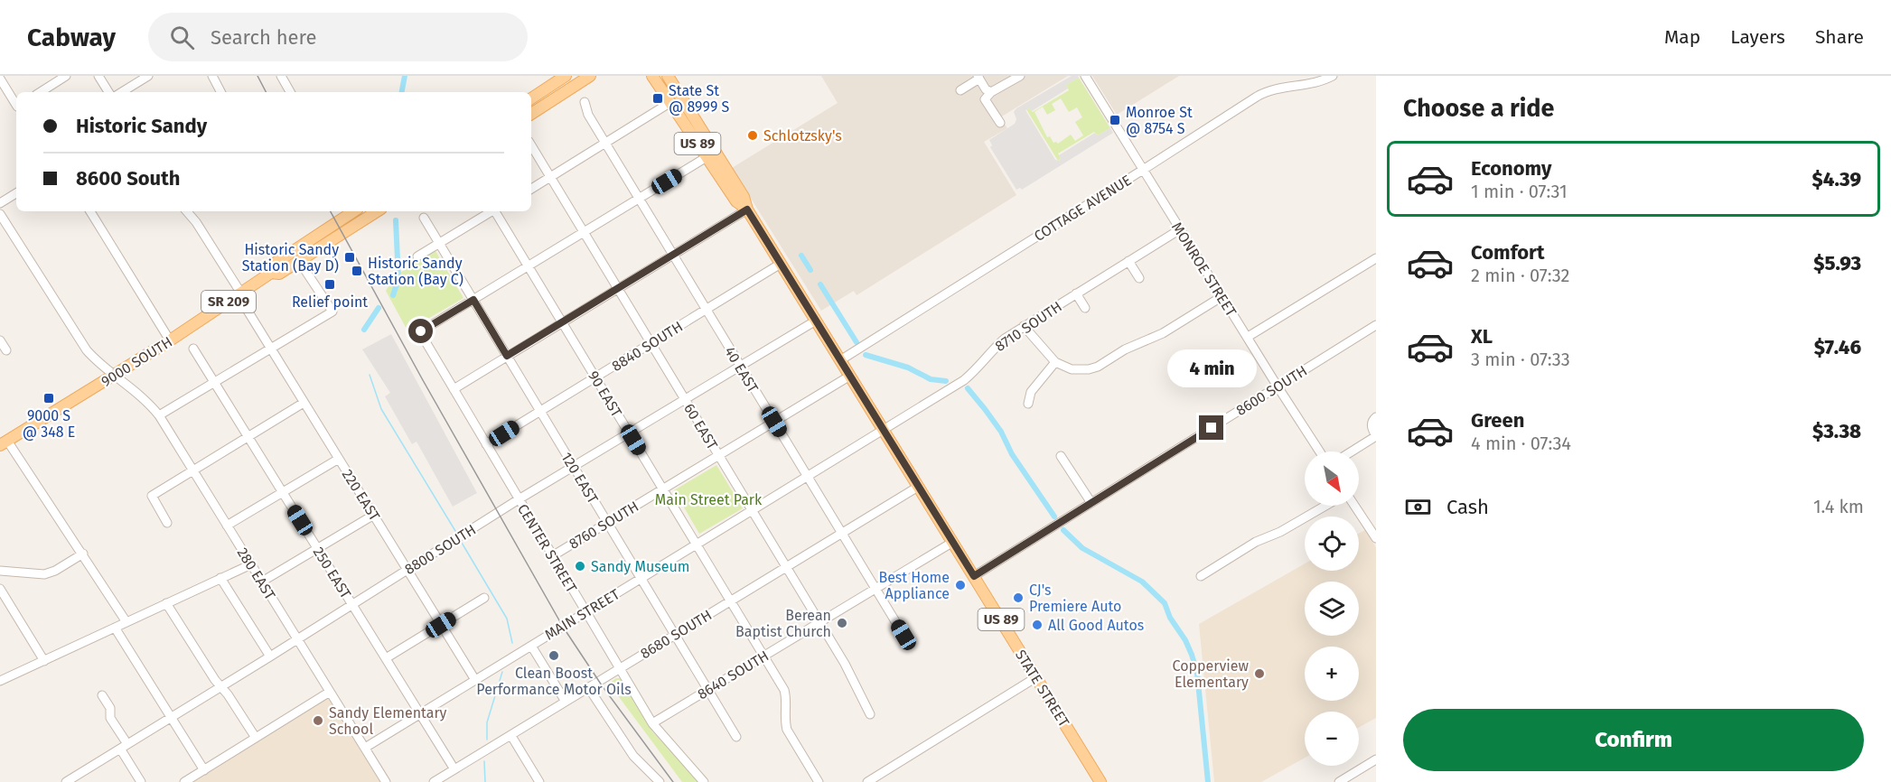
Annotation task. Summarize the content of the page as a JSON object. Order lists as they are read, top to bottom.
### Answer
{
  "streets": {
    "main road": [
      "US 89",
      "SR 209",
      "9000 SOUTH",
      "STATE STREET"
    ],
    "street": [
      "COTTAGE AVENUE",
      "MONROE STREET",
      "8710 SOUTH",
      "8840 SOUTH",
      "40 EAST",
      "8600 SOUTH",
      "90 EAST",
      "60 EAST",
      "120 EAST",
      "220 EAST",
      "8760 SOUTH",
      "CENTER STREET",
      "8800 SOUTH",
      "250 EAST",
      "280 EAST",
      "MAIN STREET",
      "8680 SOUTH",
      "8640 SOUTH"
    ]
  },
  "crossings": [
    ["COTTAGE AVENUE", "MONROE STREET"],
    ["COTTAGE AVENUE", "STATE STREET"],
    ["MONROE STREET", "8710 SOUTH"],
    ["MONROE STREET", "8600 SOUTH"],
    ["8710 SOUTH", "MAIN STREET"],
    ["8710 SOUTH", "STATE STREET"],
    ["8840 SOUTH", "40 EAST"],
    ["8840 SOUTH", "90 EAST"],
    ["8840 SOUTH", "60 EAST"],
    ["8840 SOUTH", "120 EAST"],
    ["8840 SOUTH", "CENTER STREET"],
    ["8840 SOUTH", "STATE STREET"],
    ["9000 SOUTH", "280 EAST"],
    ["40 EAST", "8760 SOUTH"],
    ["40 EAST", "8800 SOUTH"],
    ["40 EAST", "MAIN STREET"],
    ["40 EAST", "8680 SOUTH"],
    ["40 EAST", "8640 SOUTH"],
    ["8600 SOUTH", "STATE STREET"],
    ["90 EAST", "8760 SOUTH"],
    ["90 EAST", "8800 SOUTH"],
    ["90 EAST", "MAIN STREET"],
    ["90 EAST", "8680 SOUTH"],
    ["90 EAST", "8640 SOUTH"],
    ["60 EAST", "8760 SOUTH"],
    ["60 EAST", "8800 SOUTH"],
    ["60 EAST", "MAIN STREET"],
    ["60 EAST", "8680 SOUTH"],
    ["60 EAST", "8640 SOUTH"],
    ["120 EAST", "8760 SOUTH"],
    ["120 EAST", "CENTER STREET"],
    ["120 EAST", "8800 SOUTH"],
    ["120 EAST", "MAIN STREET"],
    ["120 EAST", "8680 SOUTH"],
    ["120 EAST", "8640 SOUTH"],
    ["220 EAST", "8800 SOUTH"],
    ["220 EAST", "MAIN STREET"],
    ["8760 SOUTH", "CENTER STREET"],
    ["8760 SOUTH", "STATE STREET"],
    ["CENTER STREET", "8800 SOUTH"],
    ["CENTER STREET", "MAIN STREET"],
    ["CENTER STREET", "8680 SOUTH"],
    ["CENTER STREET", "8640 SOUTH"],
    ["8800 SOUTH", "250 EAST"],
    ["8800 SOUTH", "280 EAST"],
    ["8800 SOUTH", "STATE STREET"],
    ["250 EAST", "MAIN STREET"],
    ["250 EAST", "8680 SOUTH"],
    ["280 EAST", "MAIN STREET"],
    ["MAIN STREET", "STATE STREET"],
    ["8680 SOUTH", "STATE STREET"],
    ["8640 SOUTH", "STATE STREET"]
  ],
  "parks": ["Main Street Park"],
  "places": {
    "transit": [
      "State St @ 8999 S",
      "Monroe St @ 8754 S",
      "Historic Sandy Station (Bay D)",
      "Historic Sandy Station (Bay C)",
      "Relief point",
      "9000 S @ 348 E"
    ],
    "other": [
      "Schlotzsky's",
      "Sandy Museum",
      "Best Home Appliance",
      "CJ's Premiere Auto",
      "Berean Baptist Church",
      "All Good Autos",
      "Clean Boost Performance Motor Oils",
      "Copperview Elementary",
      "Sandy Elementary School"
    ]
  },
  "north": "bottom right",
  "page": {
    "header": "Cabway",
    "search": "Search here",
    "nav": ["Map", "Layers", "Share"],
    "heading": "Choose a ride",
    "banner": ["Historic Sandy", "8600 South"],
    "list": [
      {
        "name": "Economy",
        "note": "1 min · 07:31",
        "value": "$4.39"
      },
      {
        "name": "Comfort",
        "note": "2 min · 07:32",
        "value": "$5.93"
      },
      {
        "name": "XL",
        "note": "3 min · 07:33",
        "value": "$7.46"
      },
      {
        "name": "Green",
        "note": "4 min · 07:34",
        "value": "$3.38"
      }
    ],
    "bubble": "4 min",
    "map_buttons": ["+", "−"],
    "pay": ["Cash", "1.4 km"],
    "buttons": "Confirm"
  }
}
